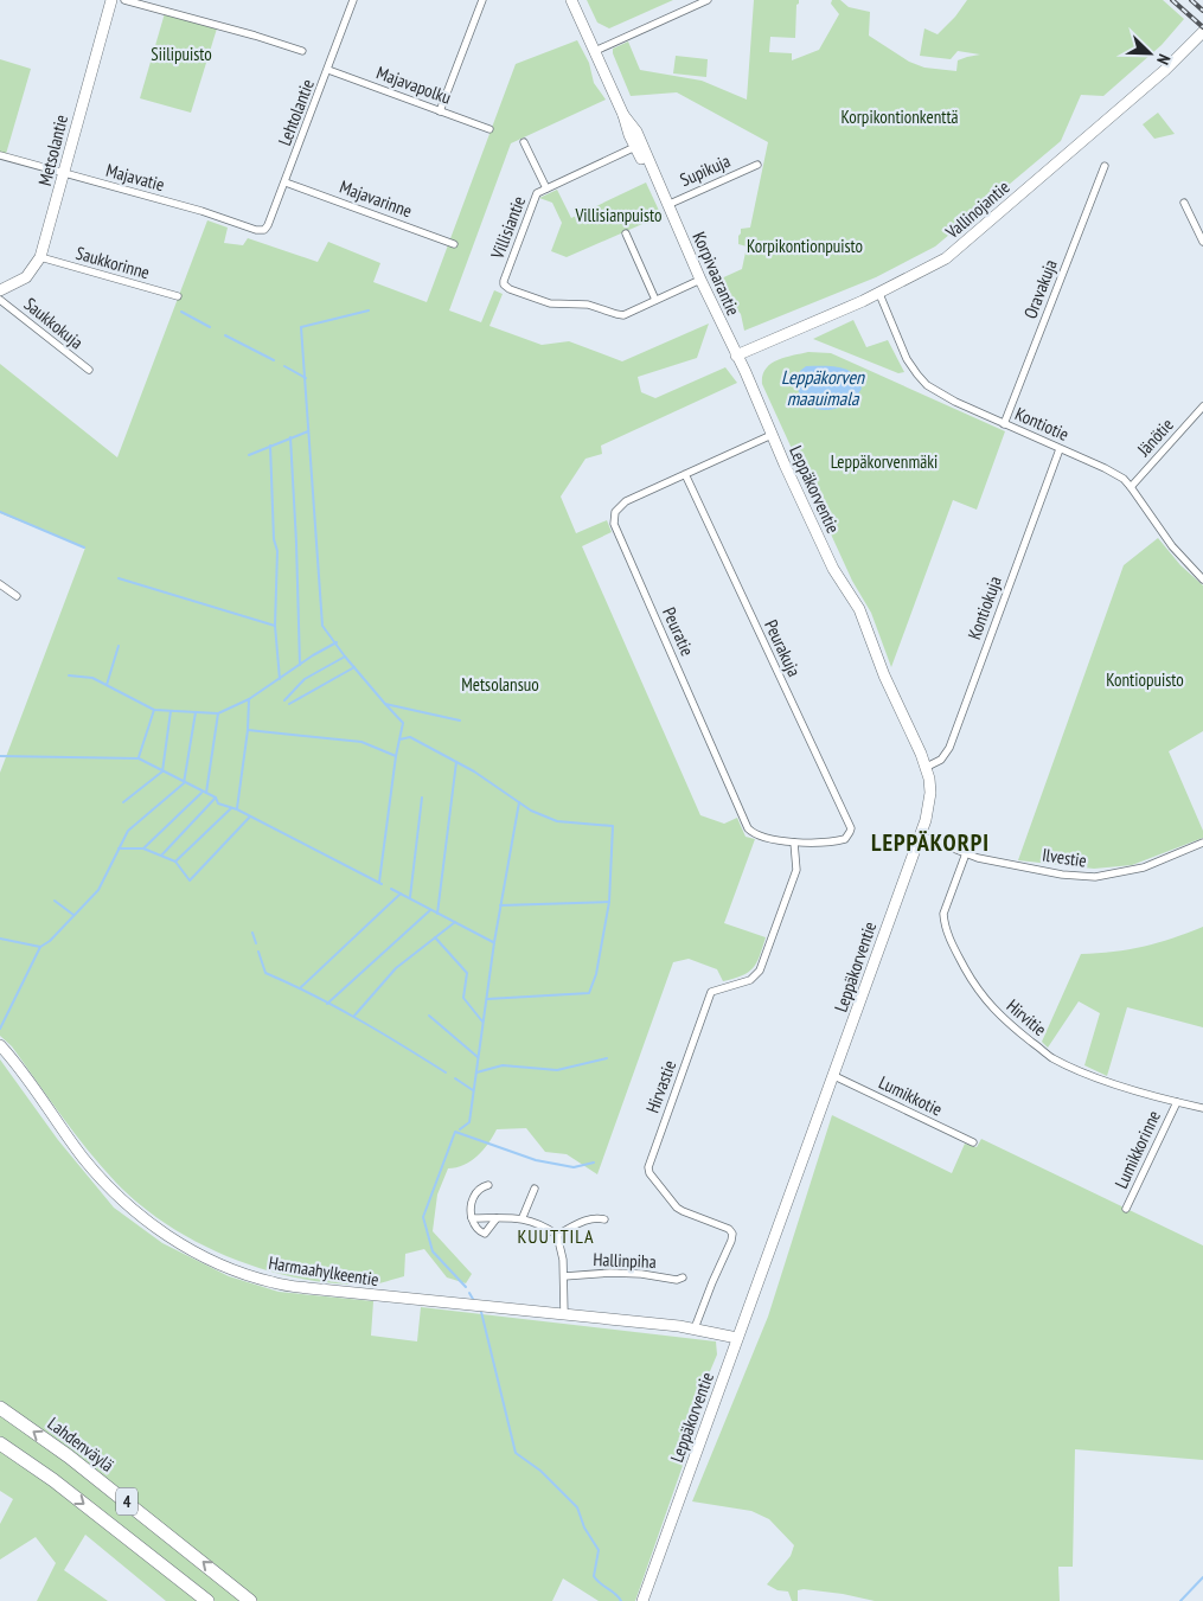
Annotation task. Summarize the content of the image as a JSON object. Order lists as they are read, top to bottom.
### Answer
{
  "streets": {
    "highway": ["Lahdenväylä", "4"],
    "street": [
      "Majavapolku",
      "Lehtolantie",
      "Metsolantie",
      "Supikuja",
      "Majavatie",
      "Majavarinne",
      "Vallinojantie",
      "Villisiantie",
      "Saukkorinne",
      "Korpivaarantie",
      "Oravakuja",
      "Saukkokuja",
      "Kontiotie",
      "Jänötie",
      "Leppäkorventie",
      "Kontiokuja",
      "Peuratie",
      "Peurakuja",
      "Ilvestie",
      "Hirvitie",
      "Hirvastie",
      "Lumikkotie",
      "Lumikkorinne",
      "Hallinpiha",
      "Harmaahylkeentie"
    ]
  },
  "crossings": [
    ["Majavapolku", "Lehtolantie"],
    ["Lehtolantie", "Majavatie"],
    ["Lehtolantie", "Majavarinne"],
    ["Metsolantie", "Majavatie"],
    ["Metsolantie", "Saukkorinne"],
    ["Supikuja", "Korpivaarantie"],
    ["Vallinojantie", "Korpivaarantie"],
    ["Vallinojantie", "Kontiotie"],
    ["Vallinojantie", "Leppäkorventie"],
    ["Villisiantie", "Korpivaarantie"],
    ["Korpivaarantie", "Leppäkorventie"],
    ["Oravakuja", "Kontiotie"],
    ["Kontiotie", "Jänötie"],
    ["Kontiotie", "Kontiokuja"],
    ["Leppäkorventie", "Kontiokuja"],
    ["Leppäkorventie", "Peuratie"],
    ["Leppäkorventie", "Ilvestie"],
    ["Leppäkorventie", "Lumikkotie"],
    ["Leppäkorventie", "Harmaahylkeentie"],
    ["Peuratie", "Peurakuja"],
    ["Peuratie", "Hirvastie"],
    ["Ilvestie", "Hirvitie"],
    ["Hirvitie", "Lumikkorinne"],
    ["Hirvastie", "Harmaahylkeentie"]
  ],
  "districts": ["LEPPÄKORPI", "KUUTTILA"],
  "water": ["Leppäkorven maauimala"],
  "parks": [
    "Siilipuisto",
    "Korpikontionkenttä",
    "Villisianpuisto",
    "Korpikontionpuisto",
    "Leppäkorvenmäki",
    "Kontiopuisto",
    "Metsolansuo"
  ],
  "north": "bottom right"
}
